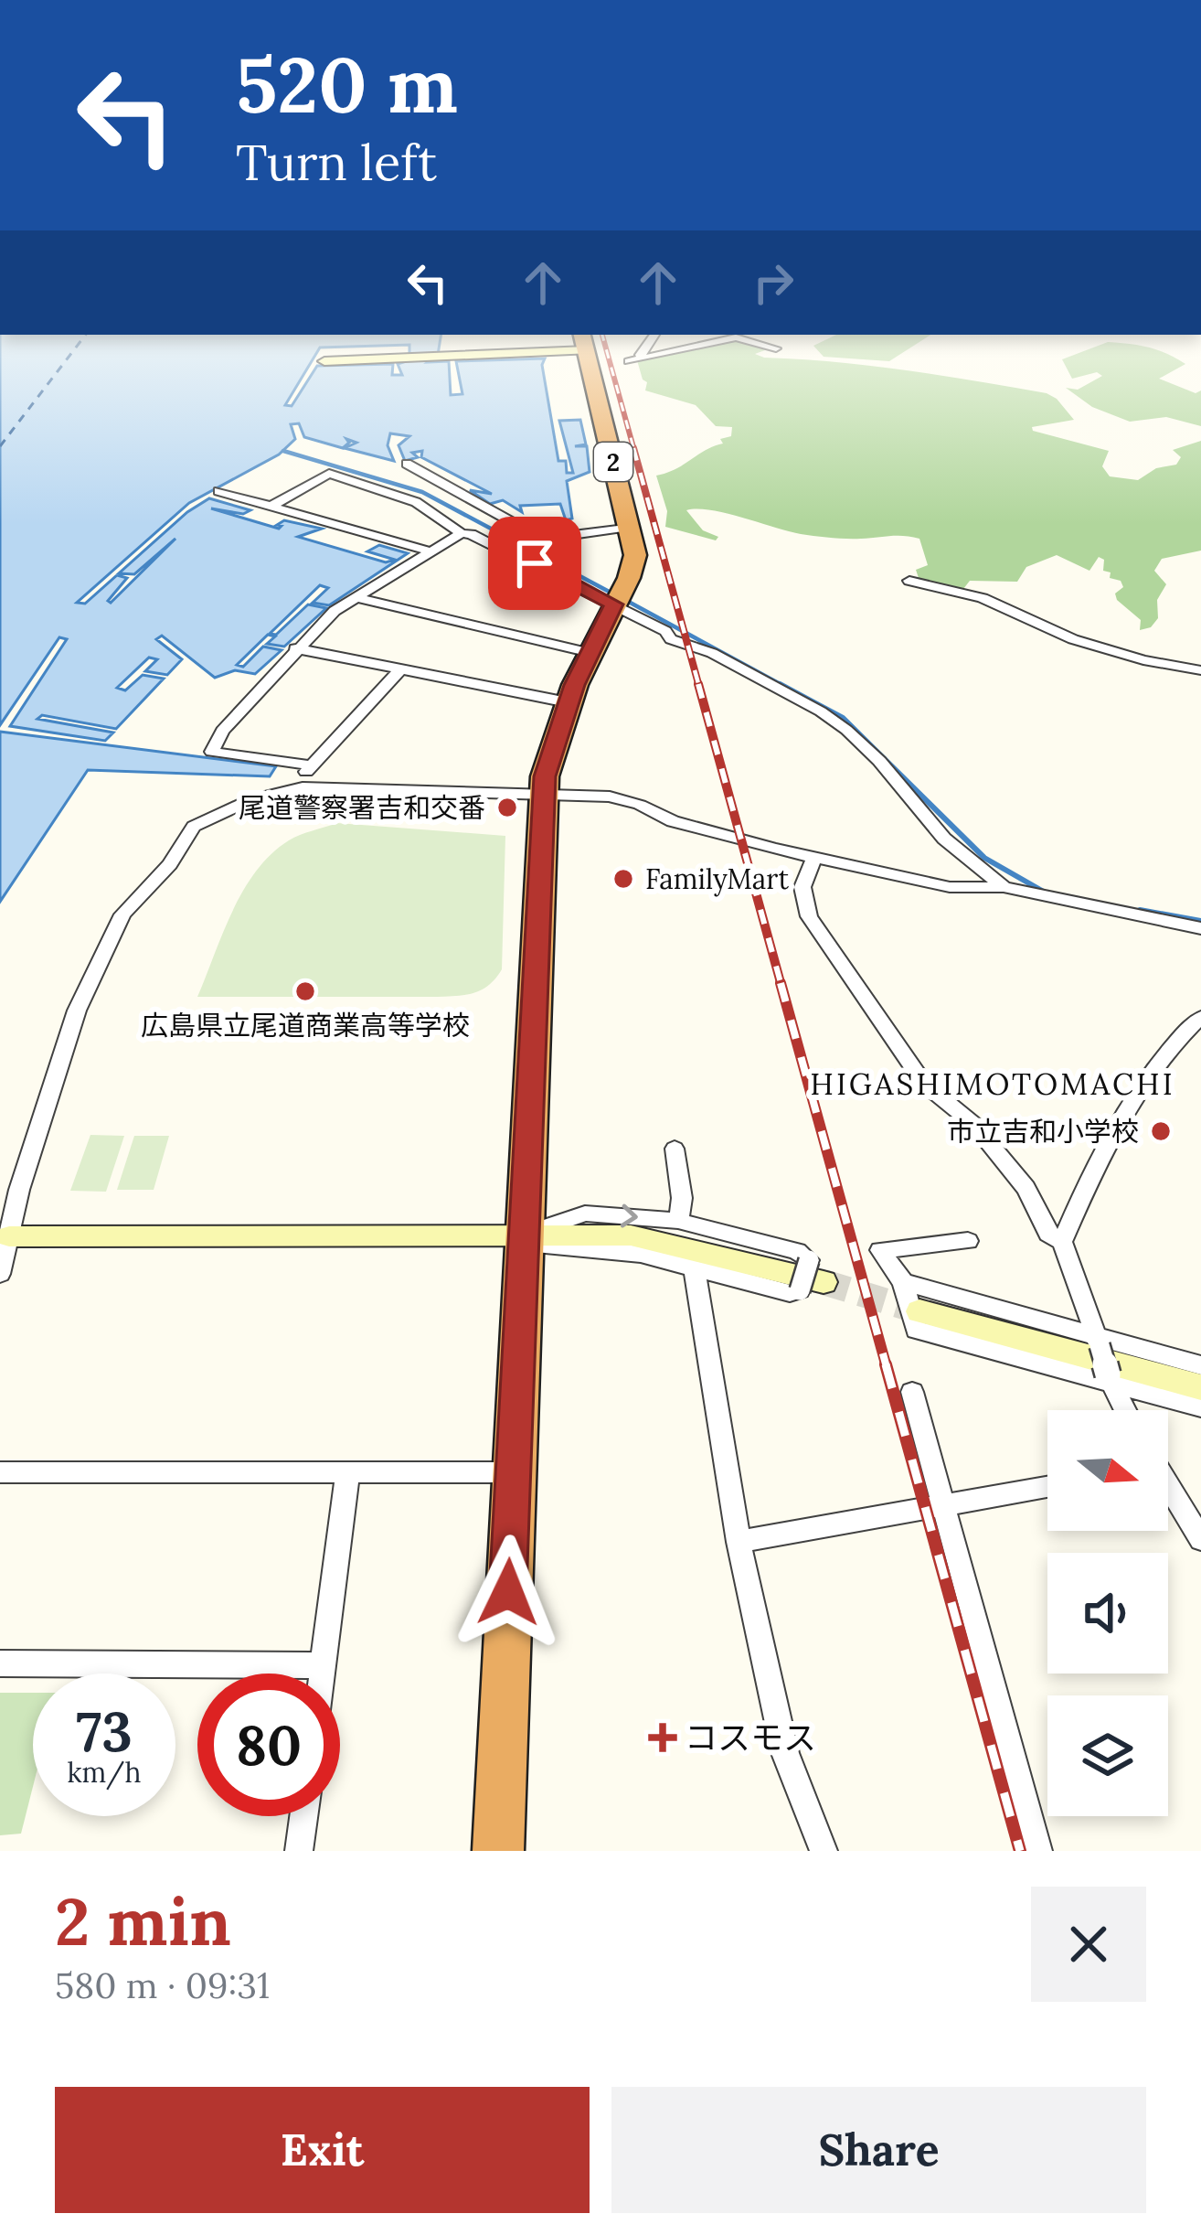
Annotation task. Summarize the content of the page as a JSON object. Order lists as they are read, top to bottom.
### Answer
{
  "streets": {
    "highway": ["2"]
  },
  "districts": ["HIGASHIMOTOMACHI"],
  "places": {
    "other": [
      "尾道警察署吉和交番",
      "FamilyMart",
      "広島県立尾道商業高等学校",
      "市立吉和小学校"
    ],
    "health": ["コスモス"]
  },
  "north": "right",
  "page": {
    "turn": ["520 m", "Turn left"],
    "speed": "73 km/h",
    "limit": "80",
    "heading": ["2 min", "580 m · 09:31"],
    "buttons": ["Exit", "Share"]
  }
}
